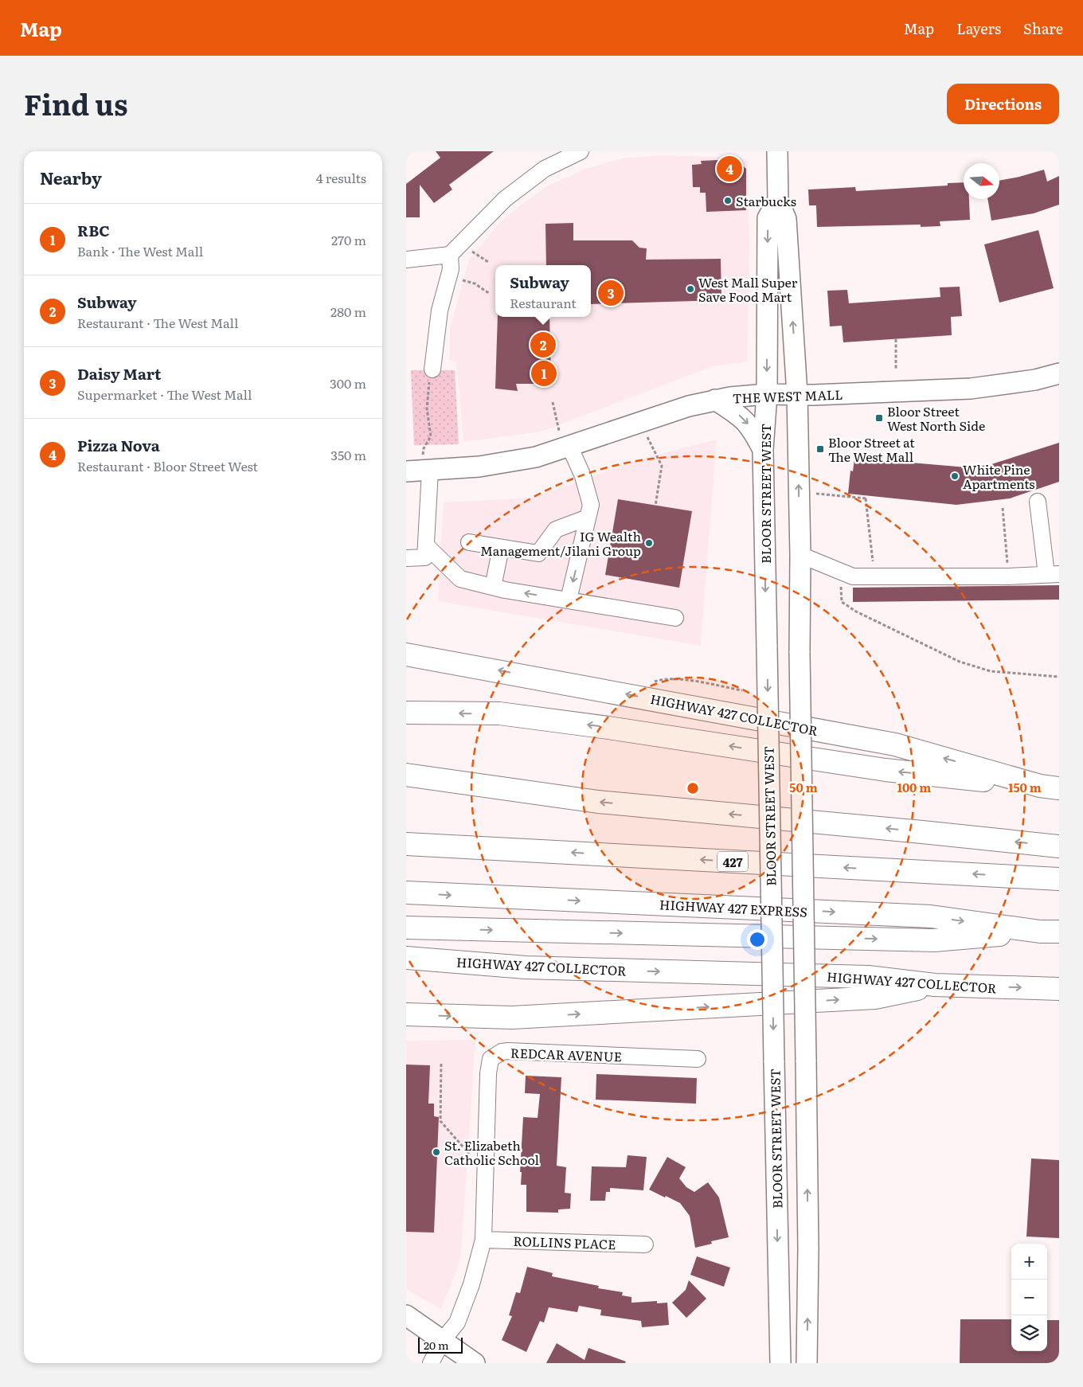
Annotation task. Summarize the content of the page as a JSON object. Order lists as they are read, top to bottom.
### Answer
{
  "streets": {
    "highway": ["HIGHWAY 427 COLLECTOR", "427", "HIGHWAY 427 EXPRESS"],
    "main road": ["THE WEST MALL", "BLOOR STREET WEST"],
    "street": ["REDCAR AVENUE", "ROLLINS PLACE"]
  },
  "crossings": [
    ["THE WEST MALL", "BLOOR STREET WEST"],
    ["REDCAR AVENUE", "ROLLINS PLACE"]
  ],
  "places": {
    "other": [
      "Starbucks",
      "West Mall Super Save Food Mart",
      "White Pine Apartments",
      "IG Wealth Management/Jilani Group",
      "St. Elizabeth Catholic School"
    ],
    "transit": ["Bloor Street West North Side", "Bloor Street at The West Mall"]
  },
  "scale_bar": "20 m",
  "north": "right",
  "page": {
    "header": "Map",
    "nav": ["Map", "Layers", "Share"],
    "title": "Find us",
    "buttons": "Directions",
    "heading": ["Nearby", "4 results"],
    "pins": [
      "4",
      "3",
      "2",
      "1"
    ],
    "list": [
      {
        "mark": "1",
        "name": "RBC",
        "note": "Bank · The West Mall",
        "value": "270 m"
      },
      {
        "mark": "2",
        "name": "Subway",
        "note": "Restaurant · The West Mall",
        "value": "280 m"
      },
      {
        "mark": "3",
        "name": "Daisy Mart",
        "note": "Supermarket · The West Mall",
        "value": "300 m"
      },
      {
        "mark": "4",
        "name": "Pizza Nova",
        "note": "Restaurant · Bloor Street West",
        "value": "350 m"
      }
    ],
    "popup": ["Subway", "Restaurant"],
    "map_buttons": ["+", "−"],
    "scale": "20 m"
  },
  "rings": ["50 m", "100 m", "150 m"]
}
